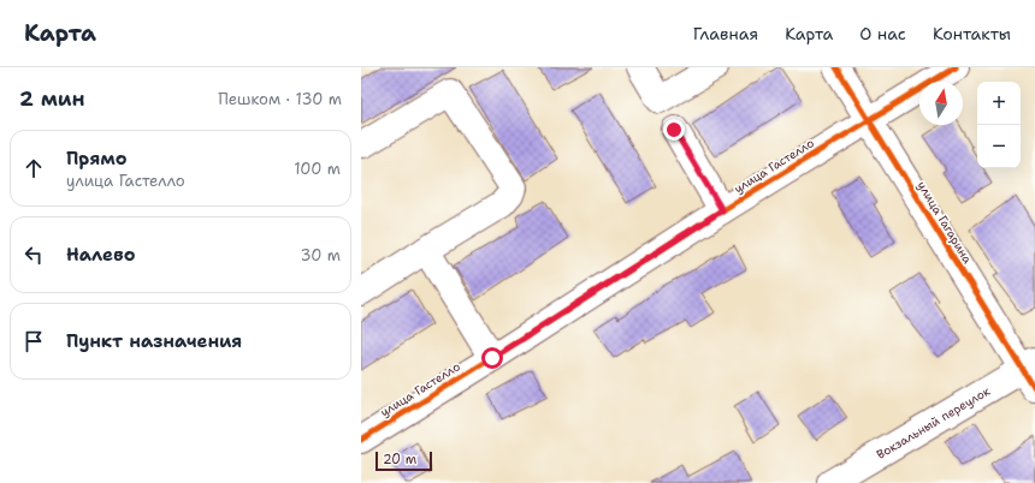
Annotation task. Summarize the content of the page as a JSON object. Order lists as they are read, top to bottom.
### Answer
{
  "streets": {
    "street": ["улица Гастелло", "улица Гагарина", "Вокзальный переулок"]
  },
  "crossings": [
    ["улица Гастелло", "улица Гагарина"],
    ["улица Гагарина", "Вокзальный переулок"]
  ],
  "scale_bar": "20 m",
  "north": "top",
  "page": {
    "header": "Карта",
    "nav": [
      "Главная",
      "Карта",
      "О нас",
      "Контакты"
    ],
    "heading": ["2 мин", "Пешком · 130 m"],
    "map_buttons": ["+", "−"],
    "list": [
      ["Прямо", "улица Гастелло", "100 m"],
      ["Налево", "30 m"],
      "Пункт назначения"
    ],
    "scale": "20 m"
  }
}
